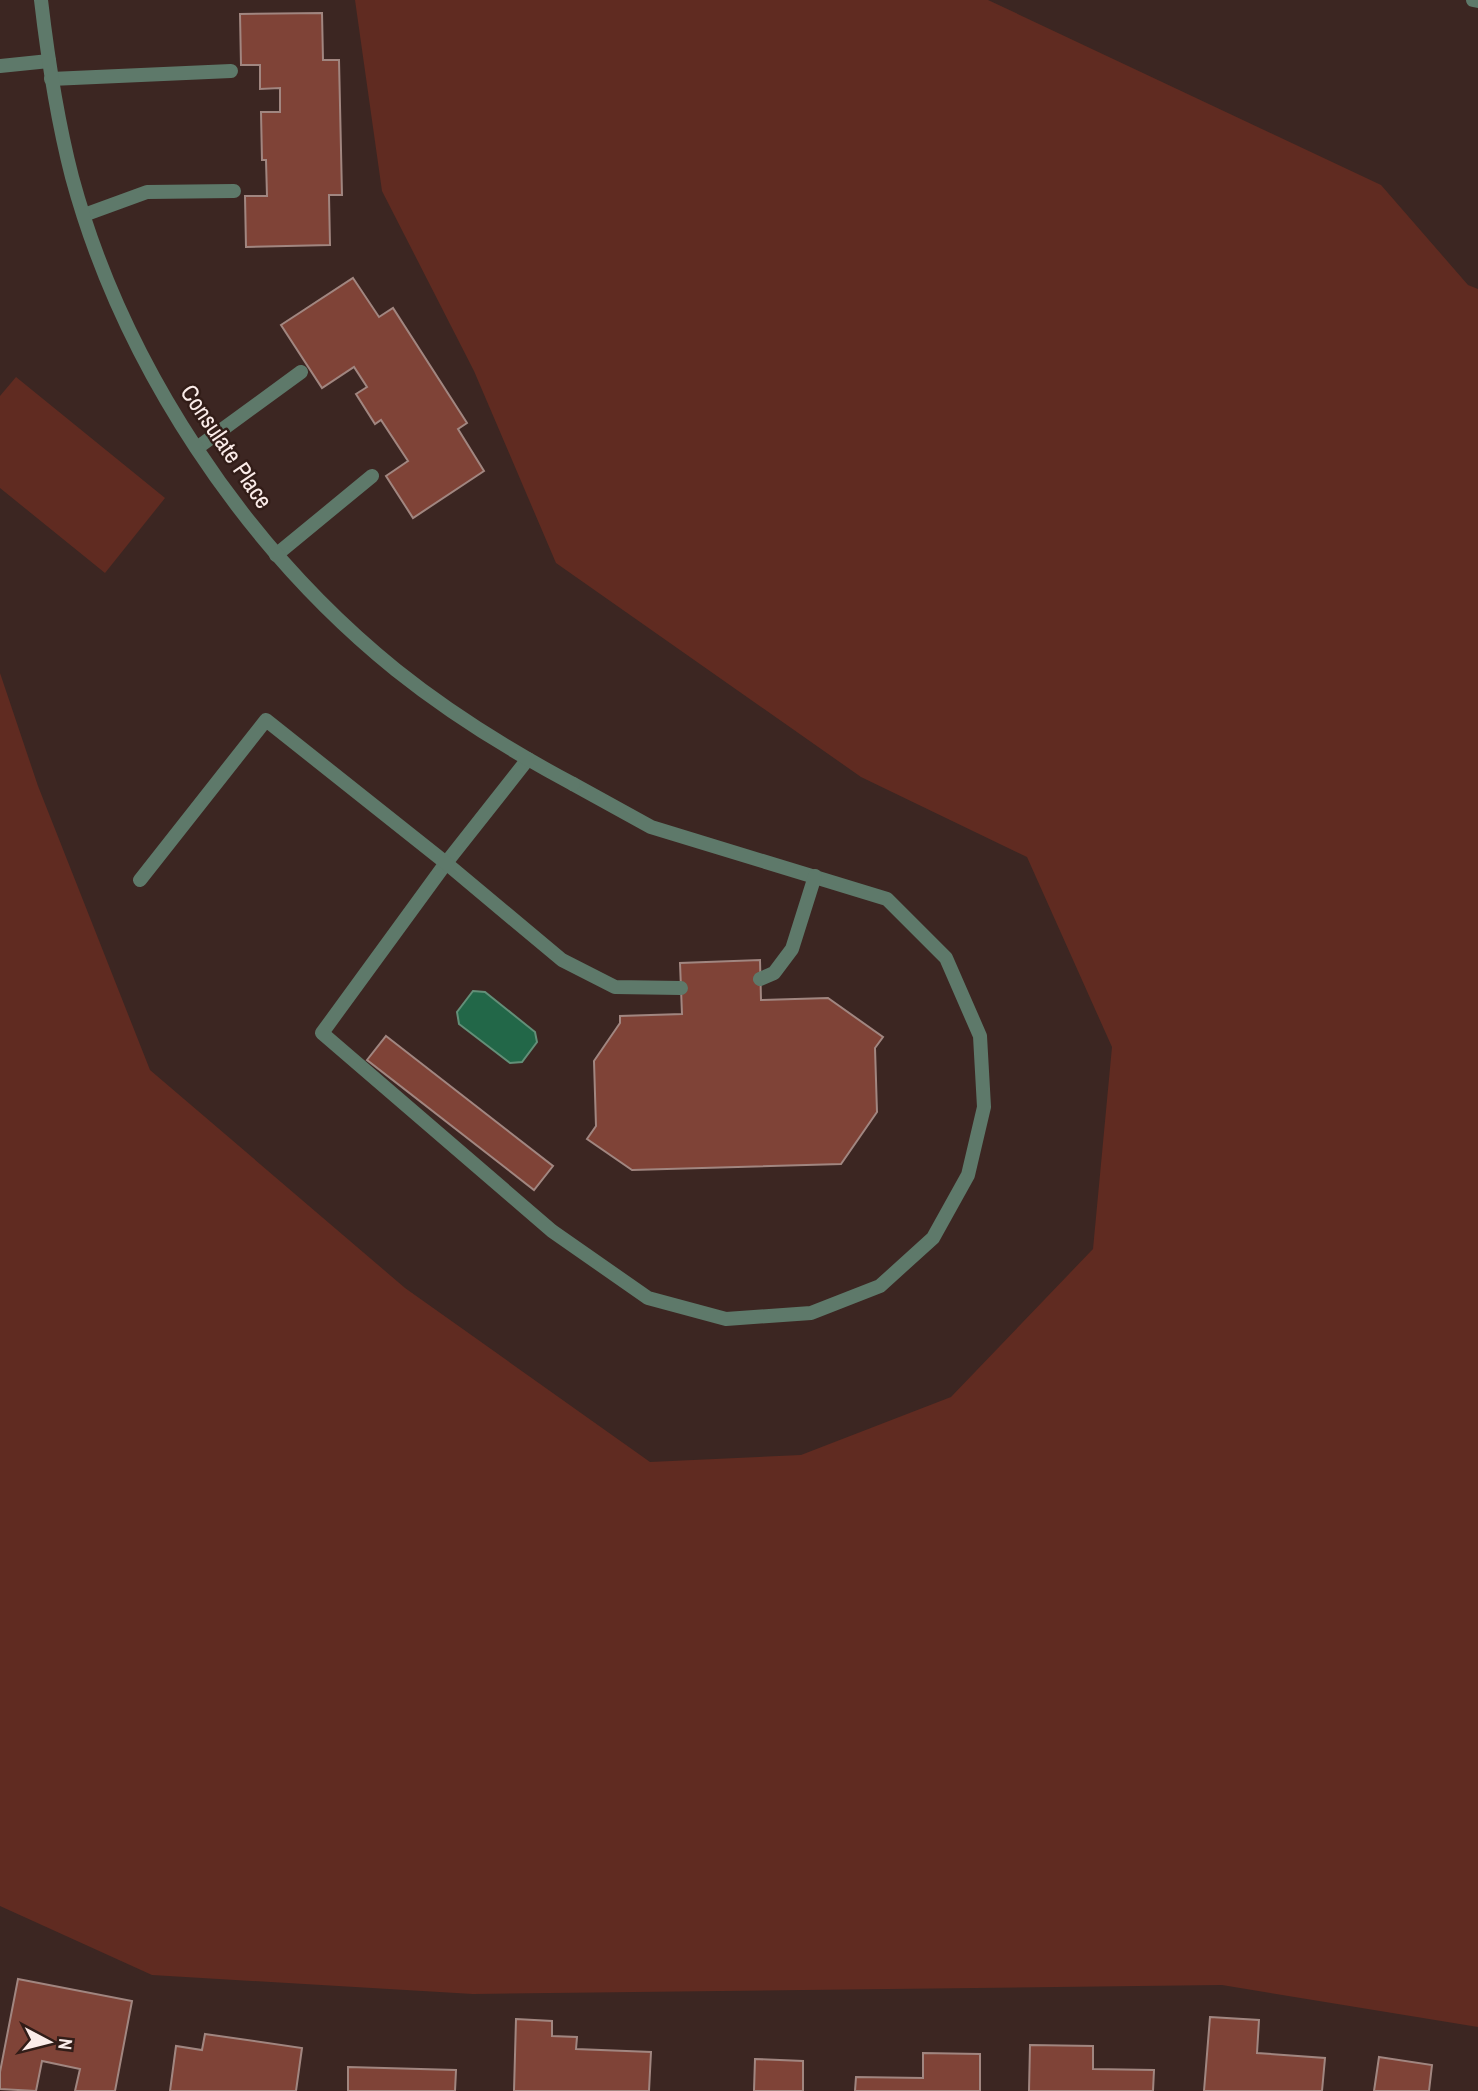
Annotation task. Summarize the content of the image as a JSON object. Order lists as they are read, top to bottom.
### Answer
{
  "streets": {
    "street": ["Consulate Place"]
  },
  "north": "right"
}
